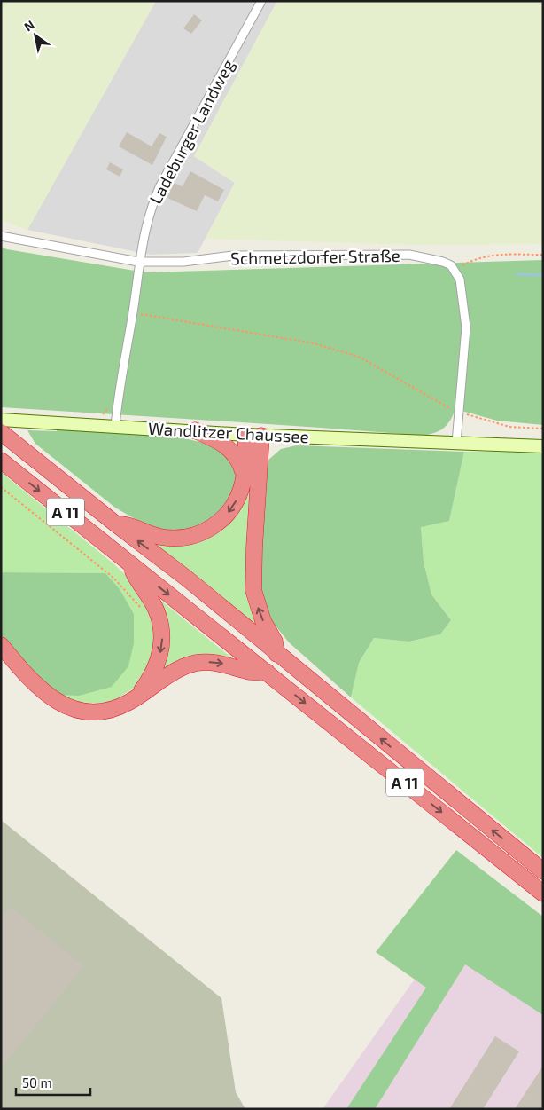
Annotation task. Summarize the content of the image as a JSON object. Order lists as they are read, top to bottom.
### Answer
{
  "streets": {
    "highway": ["A 11"],
    "main road": ["Wandlitzer Chaussee"],
    "street": ["Ladeburger Landweg", "Schmetzdorfer Straße"]
  },
  "crossings": [
    ["Ladeburger Landweg", "Schmetzdorfer Straße"],
    ["Ladeburger Landweg", "Wandlitzer Chaussee"]
  ],
  "scale_bar": "50 m",
  "north": "top left"
}
